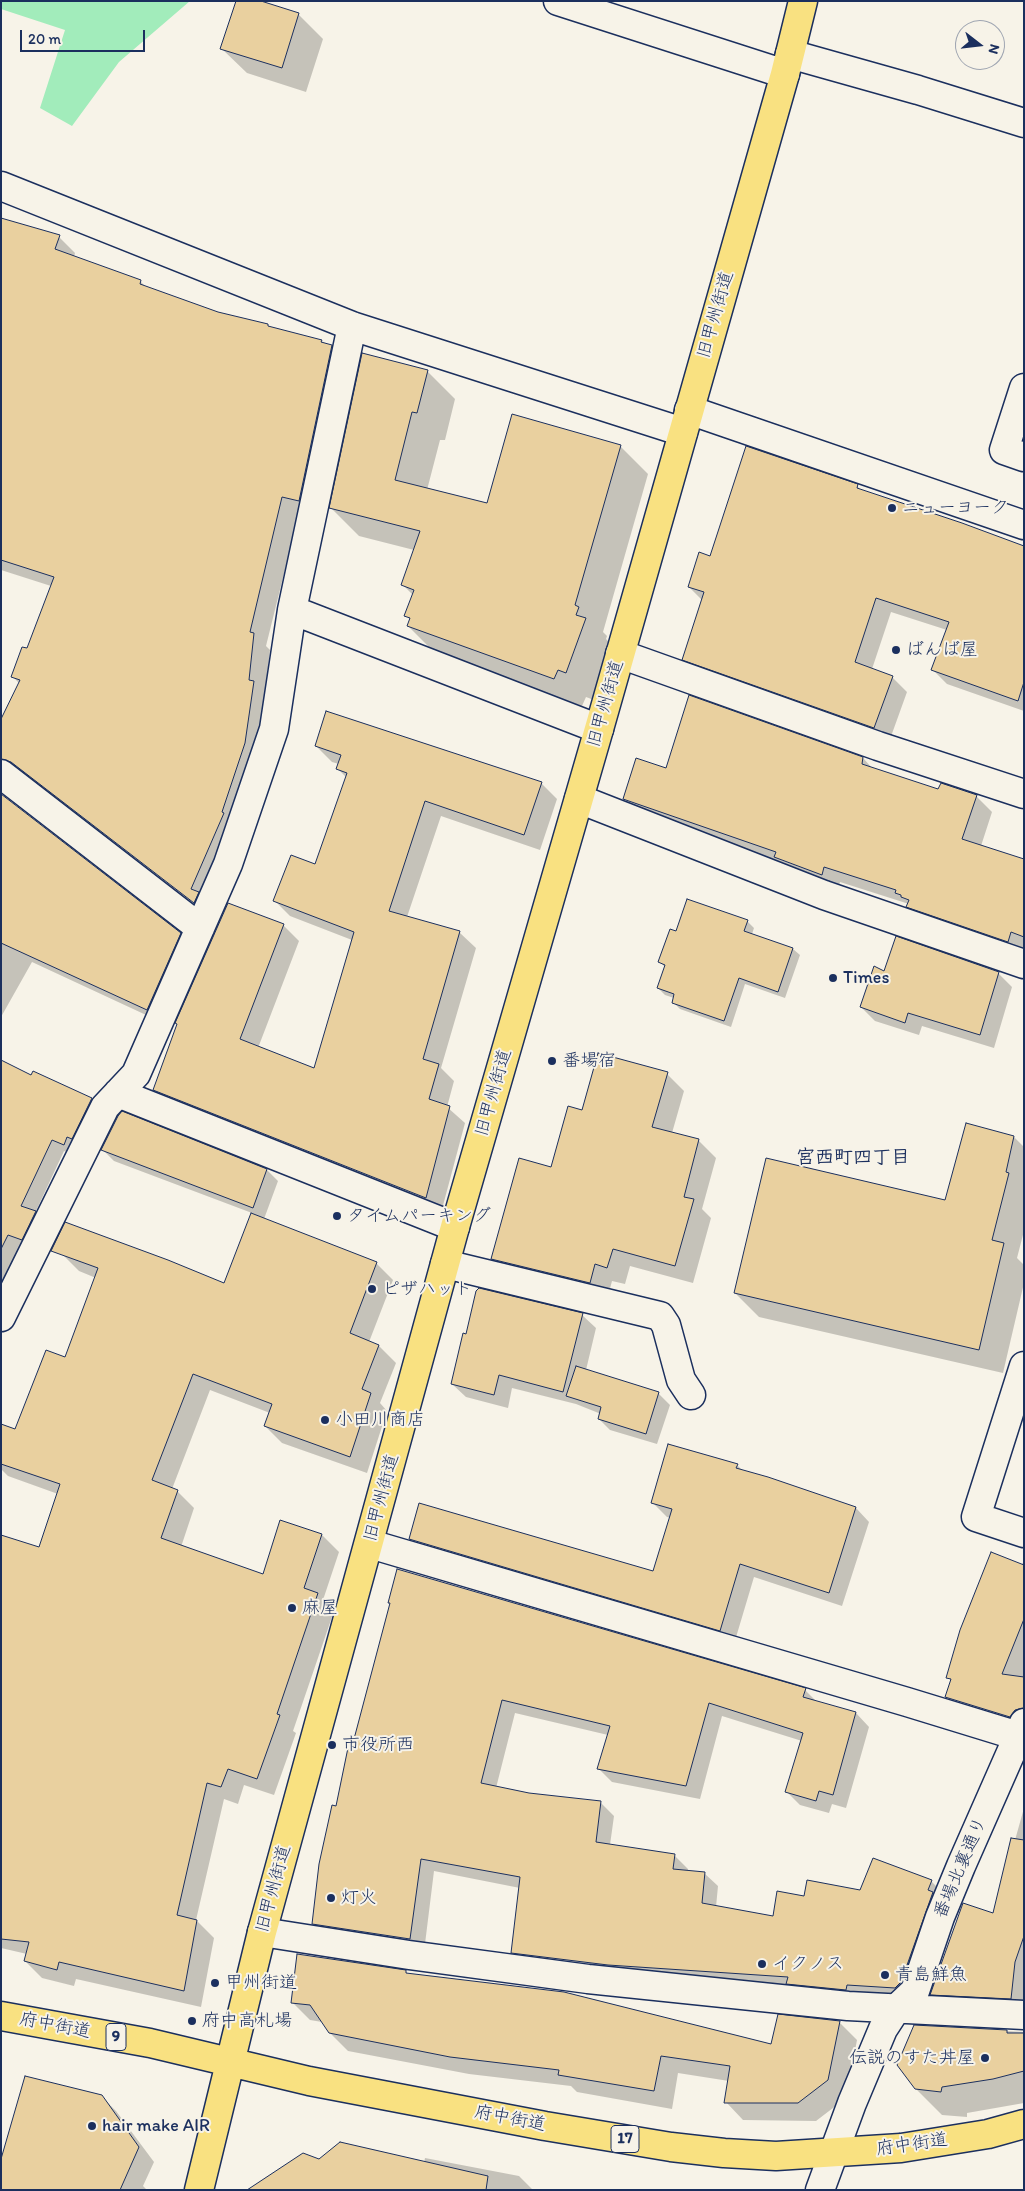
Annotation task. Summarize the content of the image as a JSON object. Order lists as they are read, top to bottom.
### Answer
{
  "streets": {
    "main road": [
      "旧甲州街道",
      "府中街道",
      "9",
      "17"
    ],
    "street": ["番場北裏通り"]
  },
  "crossings": [
    ["旧甲州街道", "府中街道"],
    ["番場北裏通り", "府中街道"]
  ],
  "districts": ["宮西町四丁目"],
  "places": [
    "ニューヨーク",
    "ばんば屋",
    "Times",
    "番場宿",
    "タイムパーキング",
    "ピザハット",
    "小田川商店",
    "麻屋",
    "市役所西",
    "灯火",
    "イクノス",
    "青島鮮魚",
    "甲州街道",
    "府中高札場",
    "伝説のすた丼屋",
    "hair make AIR"
  ],
  "scale_bar": "20 m",
  "north": "right"
}
